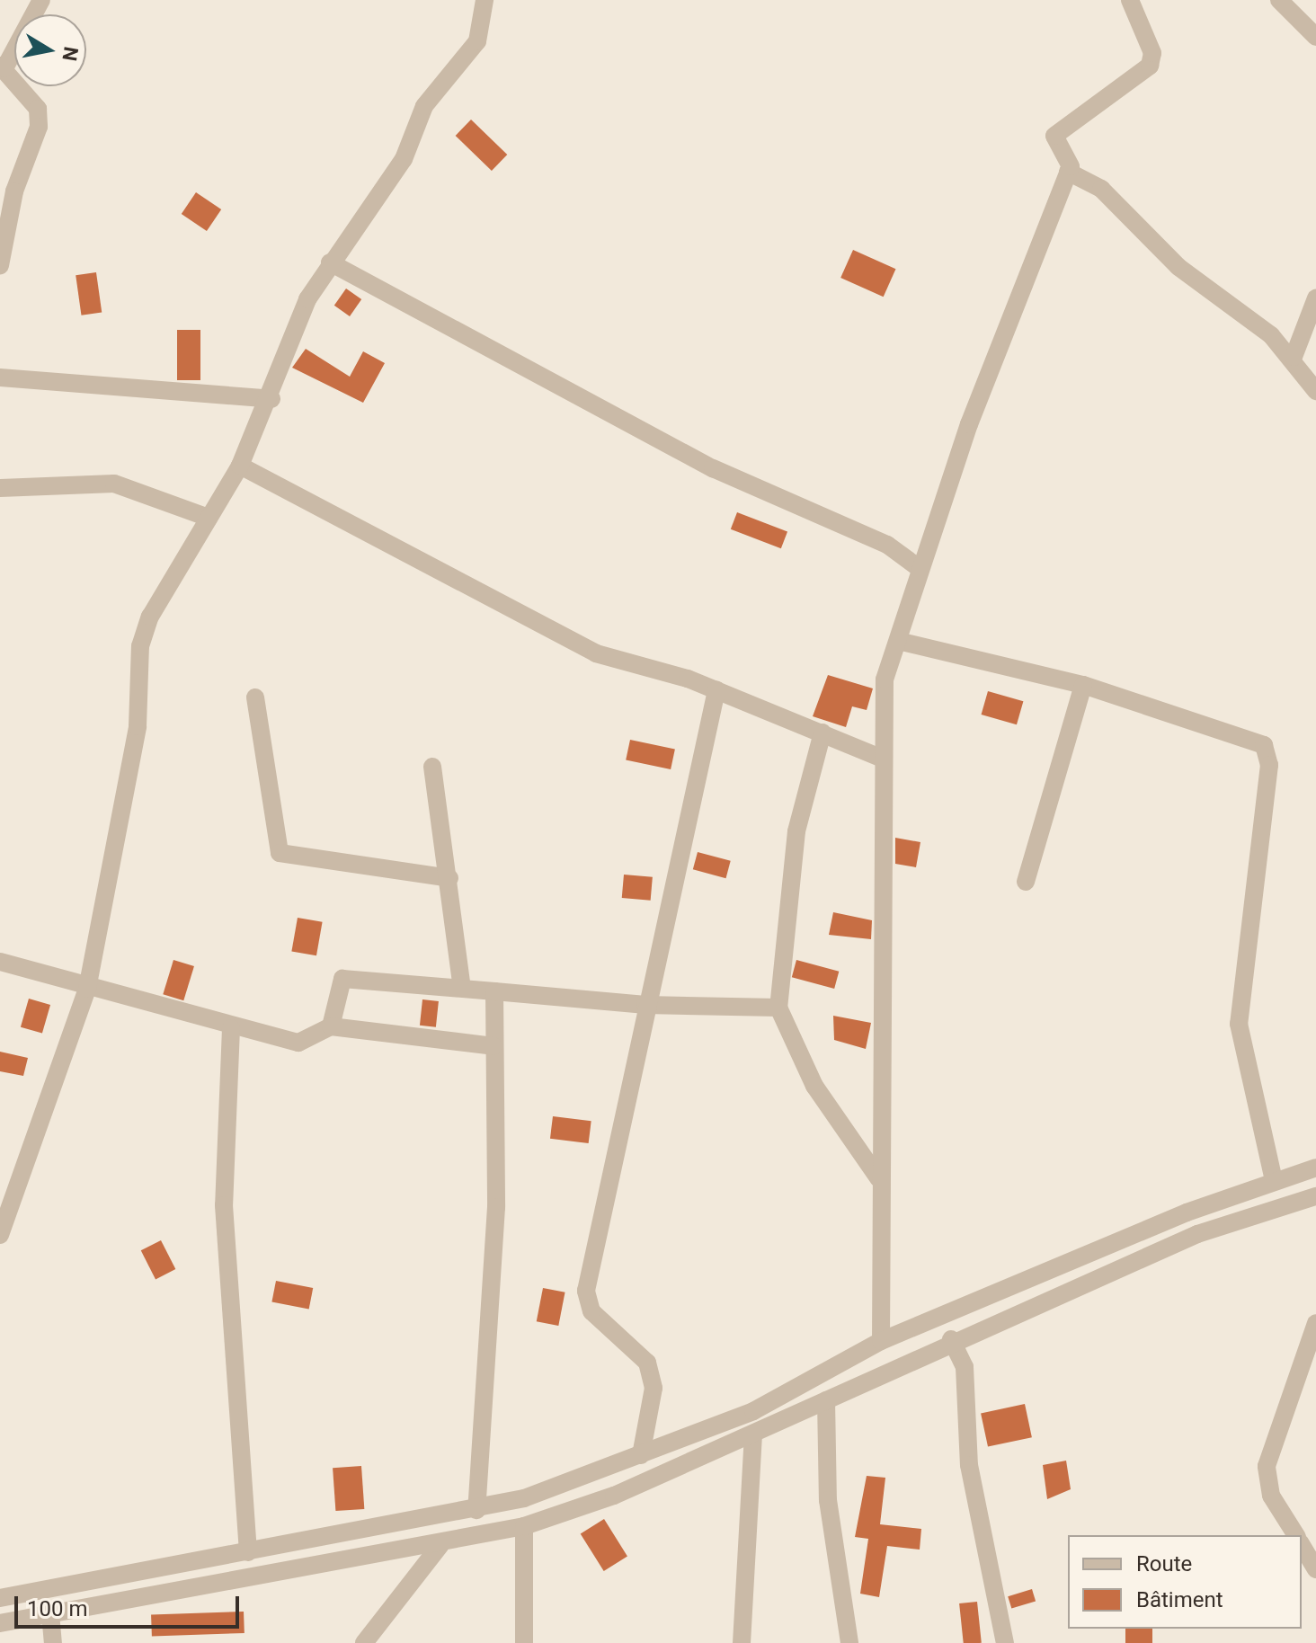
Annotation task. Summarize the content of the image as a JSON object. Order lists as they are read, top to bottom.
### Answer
{
  "legend": ["Route", "Bâtiment"],
  "scale_bar": "100 m",
  "north": "right"
}
